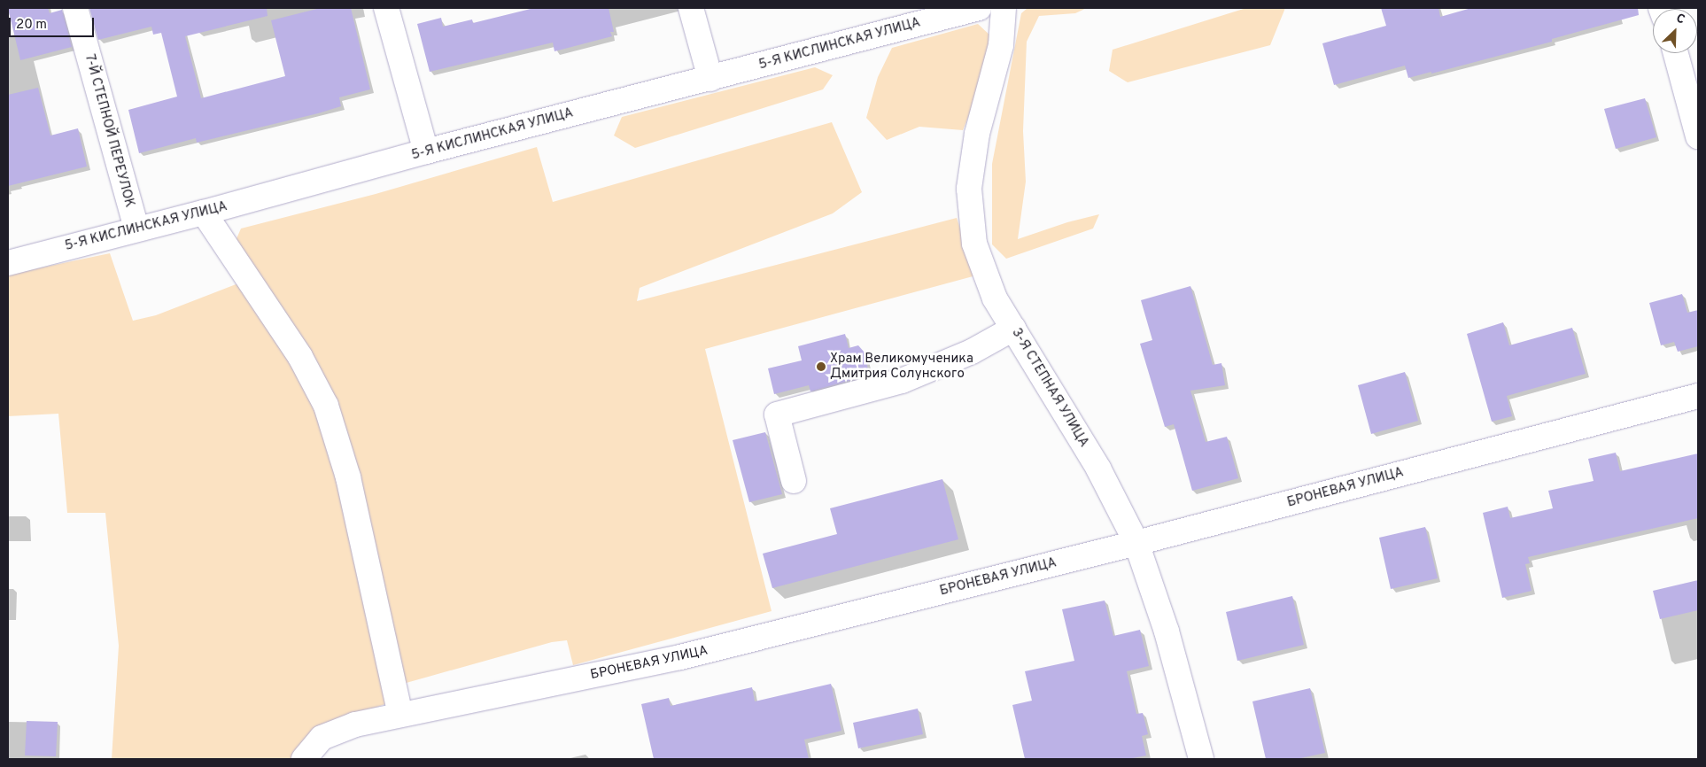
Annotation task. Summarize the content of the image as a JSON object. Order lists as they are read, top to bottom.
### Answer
{
  "streets": {
    "street": [
      "5-Я КИСЛИНСКАЯ УЛИЦА",
      "7-Й СТЕПНОЙ ПЕРЕУЛОК",
      "3-Я СТЕПНАЯ УЛИЦА",
      "БРОНЕВАЯ УЛИЦА"
    ]
  },
  "crossings": [
    ["5-Я КИСЛИНСКАЯ УЛИЦА", "7-Й СТЕПНОЙ ПЕРЕУЛОК"],
    ["3-Я СТЕПНАЯ УЛИЦА", "БРОНЕВАЯ УЛИЦА"]
  ],
  "places": ["Храм Великомученика Дмитрия Солунского"],
  "scale_bar": "20 m",
  "north": "top right"
}
